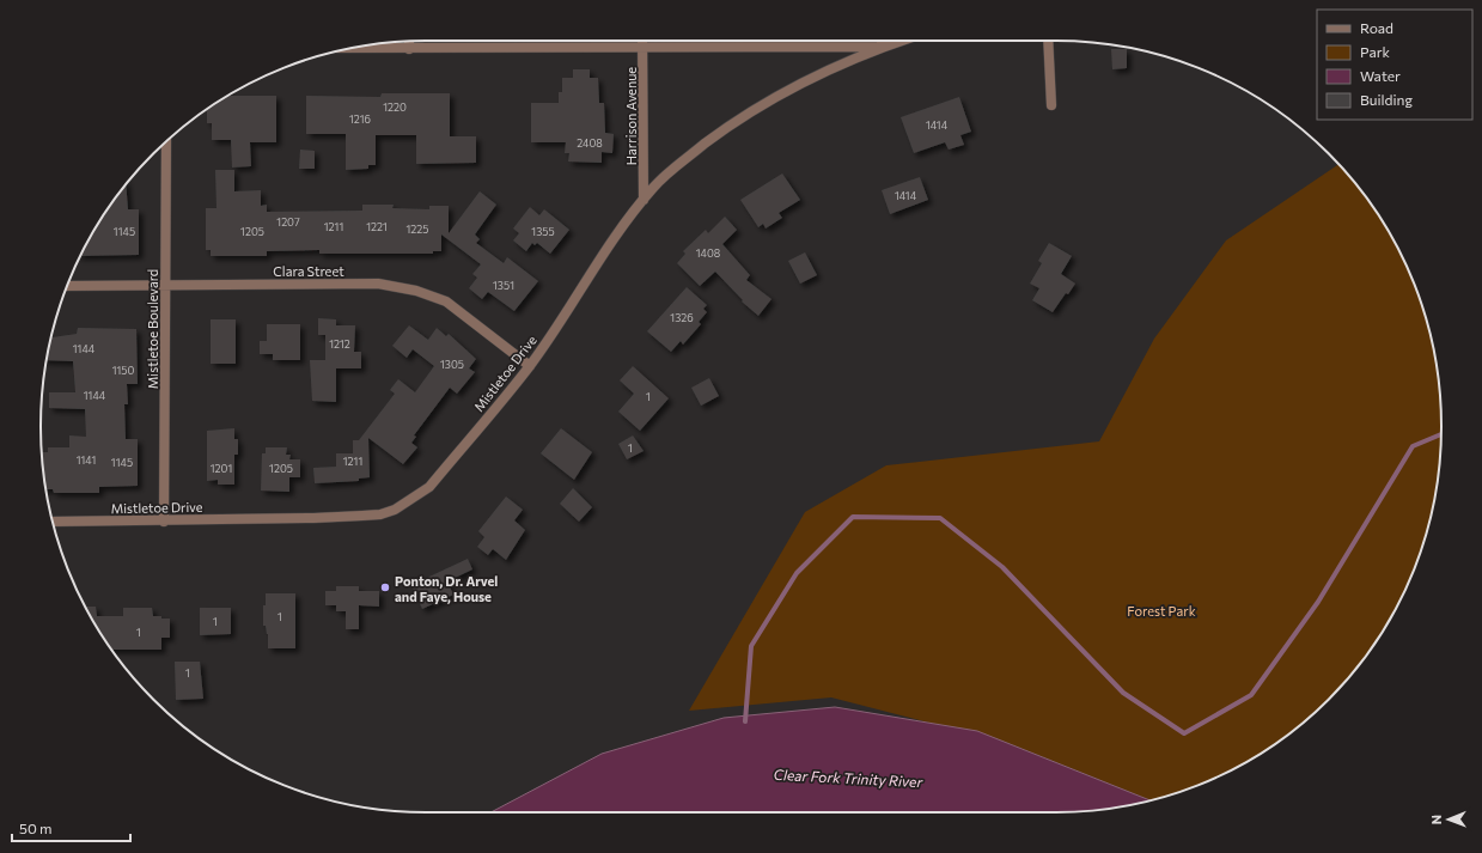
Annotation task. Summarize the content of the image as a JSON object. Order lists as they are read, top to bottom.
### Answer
{
  "streets": {
    "street": [
      "Harrison Avenue",
      "Clara Street",
      "Mistletoe Boulevard",
      "Mistletoe Drive"
    ]
  },
  "crossings": [
    ["Harrison Avenue", "Mistletoe Drive"],
    ["Clara Street", "Mistletoe Boulevard"],
    ["Clara Street", "Mistletoe Drive"],
    ["Mistletoe Boulevard", "Mistletoe Drive"]
  ],
  "water": ["Clear Fork Trinity River"],
  "parks": ["Forest Park"],
  "places": ["Ponton, Dr. Arvel and Faye, House"],
  "house_numbers": [
    "1220",
    "1216",
    "1414",
    "2408",
    "1414",
    "1207",
    "1211",
    "1221",
    "1225",
    "1145",
    "1205",
    "1355",
    "1408",
    "1351",
    "1326",
    "1212",
    "1144",
    "1305",
    "1150",
    "1144",
    "1",
    "1",
    "1141",
    "1211",
    "1145",
    "1201",
    "1205",
    "1",
    "1",
    "1",
    "1"
  ],
  "legend": [
    "Road",
    "Park",
    "Water",
    "Building"
  ],
  "scale_bar": "50 m",
  "north": "left"
}
